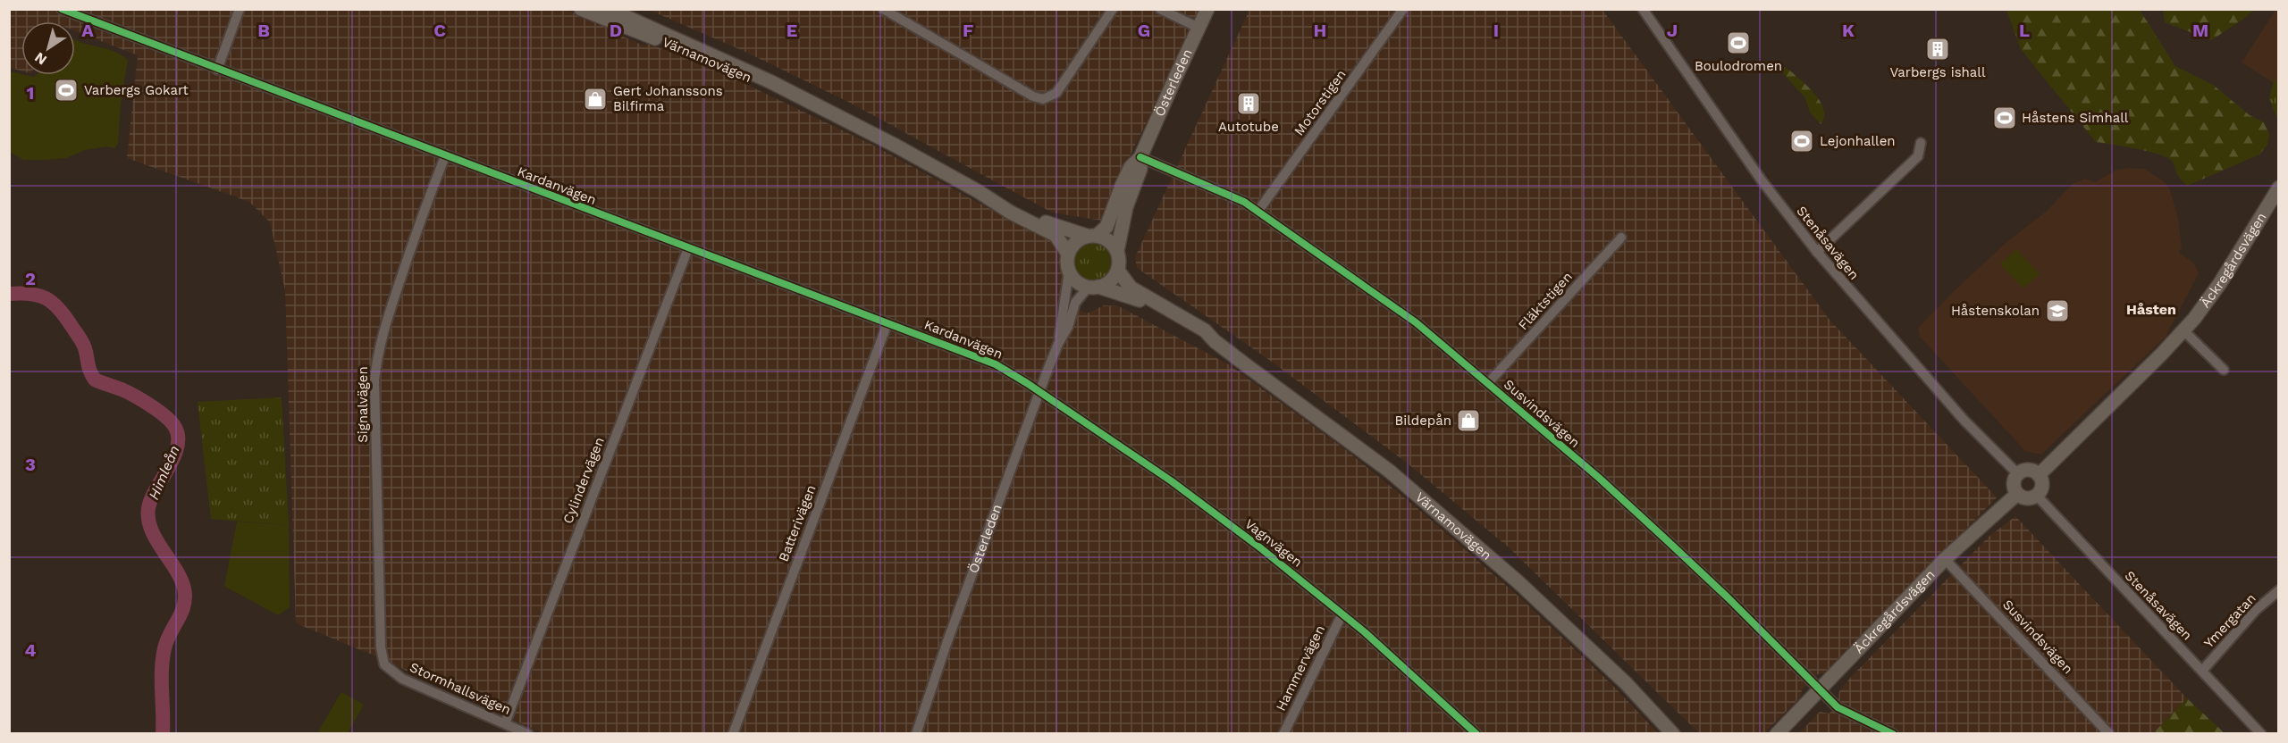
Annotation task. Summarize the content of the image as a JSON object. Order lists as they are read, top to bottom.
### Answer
{
  "streets": {
    "main road": ["Värnamovägen", "Österleden", "Äckregårdsvägen"],
    "street": [
      "Motorstigen",
      "Kardanvägen",
      "Stenåsavägen",
      "Fläktstigen",
      "Signalvägen",
      "Susvindsvägen",
      "Cylindervägen",
      "Batterivägen",
      "Vagnvägen",
      "Ymergatan",
      "Hammervägen",
      "Stormhallsvägen"
    ]
  },
  "crossings": [
    ["Värnamovägen", "Österleden"],
    ["Österleden", "Kardanvägen"],
    ["Österleden", "Susvindsvägen"],
    ["Österleden", "Vagnvägen"],
    ["Motorstigen", "Susvindsvägen"],
    ["Kardanvägen", "Signalvägen"],
    ["Kardanvägen", "Cylindervägen"],
    ["Kardanvägen", "Batterivägen"],
    ["Kardanvägen", "Vagnvägen"],
    ["Stenåsavägen", "Äckregårdsvägen"],
    ["Stenåsavägen", "Ymergatan"],
    ["Äckregårdsvägen", "Susvindsvägen"],
    ["Fläktstigen", "Susvindsvägen"],
    ["Signalvägen", "Stormhallsvägen"],
    ["Cylindervägen", "Stormhallsvägen"],
    ["Vagnvägen", "Hammervägen"]
  ],
  "districts": ["Håsten"],
  "water": ["Himleån"],
  "places": {
    "sports": [
      "Boulodromen",
      "Varbergs Gokart",
      "Håstens Simhall",
      "Lejonhallen"
    ],
    "building": ["Varbergs ishall", "Autotube"],
    "shop": ["Gert Johanssons Bilfirma", "Bildepån"],
    "school or university": ["Håstenskolan"]
  },
  "north": "bottom left",
  "grid": {
    "columns": [
      "A",
      "B",
      "C",
      "D",
      "E",
      "F",
      "G",
      "H",
      "I",
      "J",
      "K",
      "L",
      "M"
    ],
    "rows": [
      "1",
      "2",
      "3",
      "4"
    ]
  }
}
